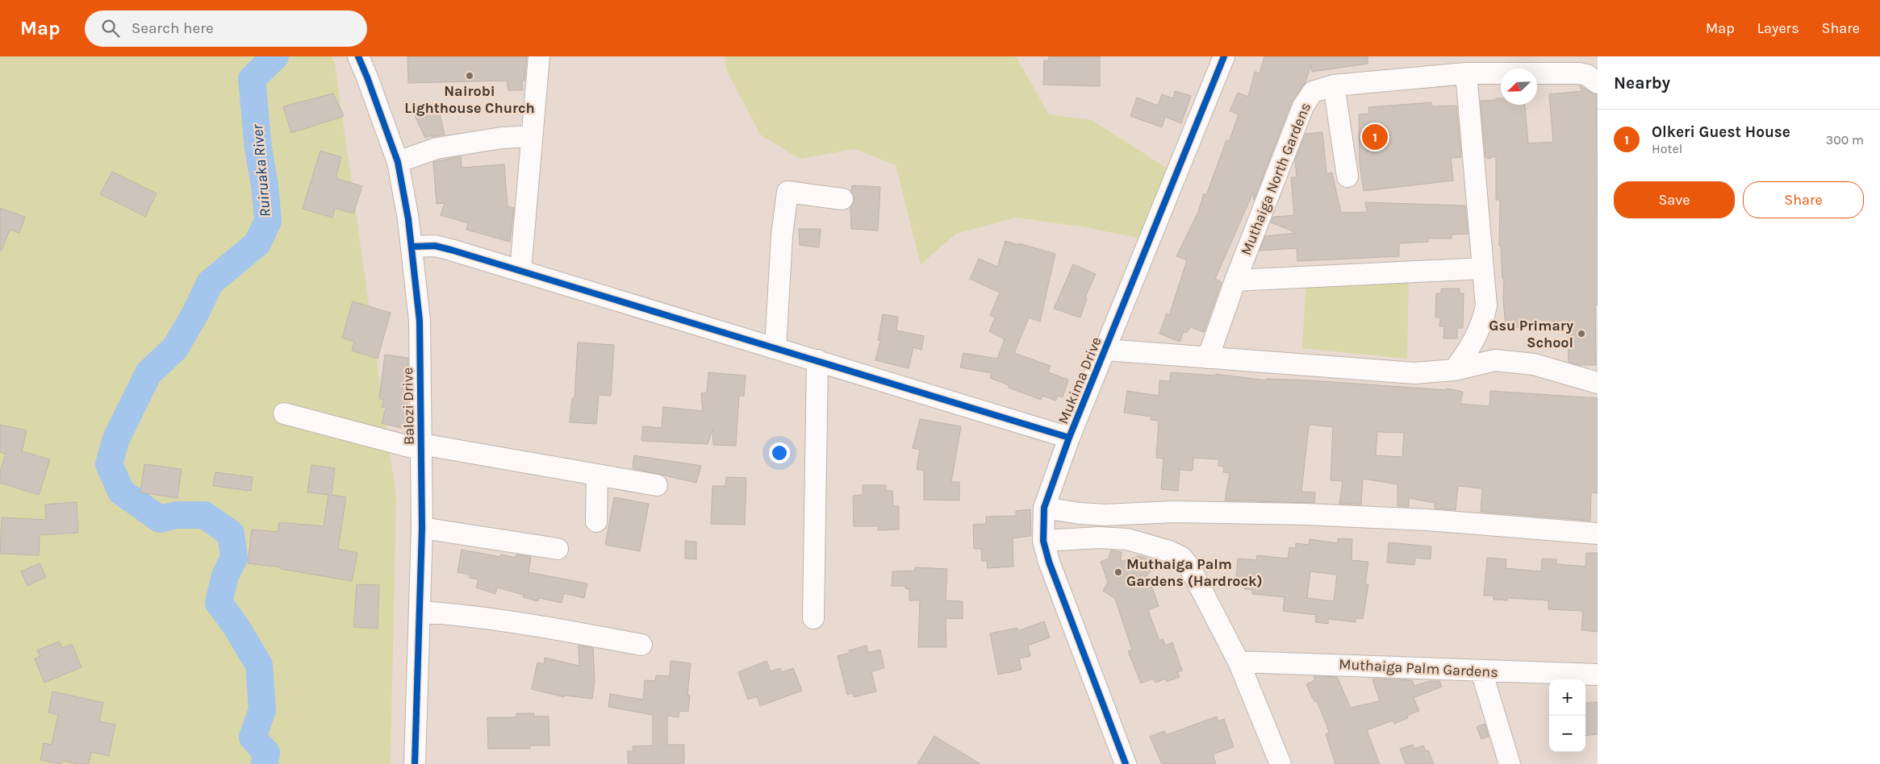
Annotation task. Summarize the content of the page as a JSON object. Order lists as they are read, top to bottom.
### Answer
{
  "streets": {
    "street": [
      "Muthaiga North Gardens",
      "Mukima Drive",
      "Balozi Drive",
      "Muthaiga Palm Gardens"
    ]
  },
  "water": ["Ruiruaka River"],
  "places": ["Nairobi Lighthouse Church", "Gsu Primary School", "Muthaiga Palm Gardens (Hardrock)"],
  "north": "bottom left",
  "page": {
    "header": "Map",
    "search": "Search here",
    "nav": ["Map", "Layers", "Share"],
    "heading": "Nearby",
    "list": [
      {
        "mark": "1",
        "name": "Olkeri Guest House",
        "note": "Hotel",
        "value": "300 m"
      }
    ],
    "pins": "1",
    "buttons": ["Save", "Share"],
    "map_buttons": ["+", "−"]
  }
}
